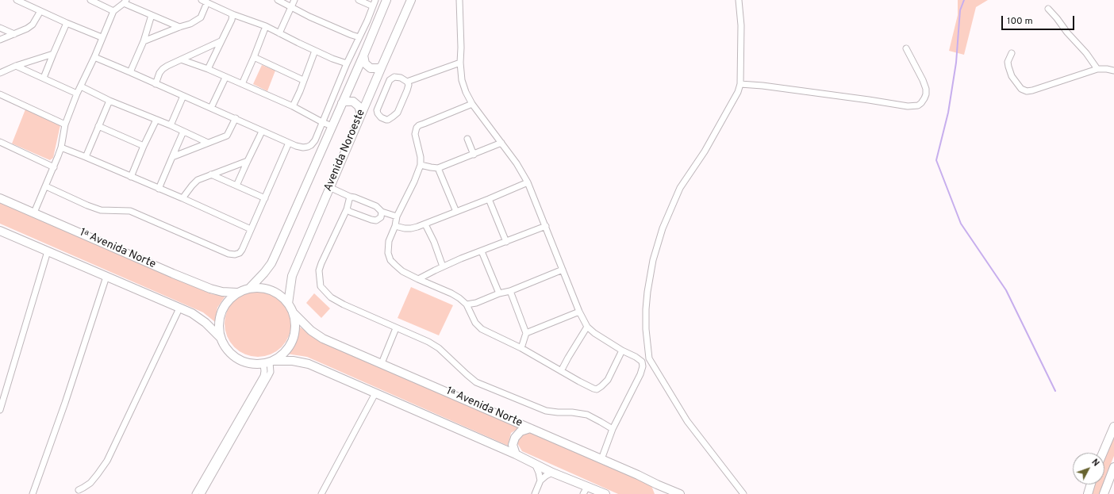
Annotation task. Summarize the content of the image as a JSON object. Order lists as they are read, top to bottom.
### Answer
{
  "streets": {
    "main road": ["Avenida Noroeste", "1ᵃ Avenida Norte"]
  },
  "crossings": [
    ["Avenida Noroeste", "1ᵃ Avenida Norte"]
  ],
  "scale_bar": "100 m",
  "north": "top right"
}
